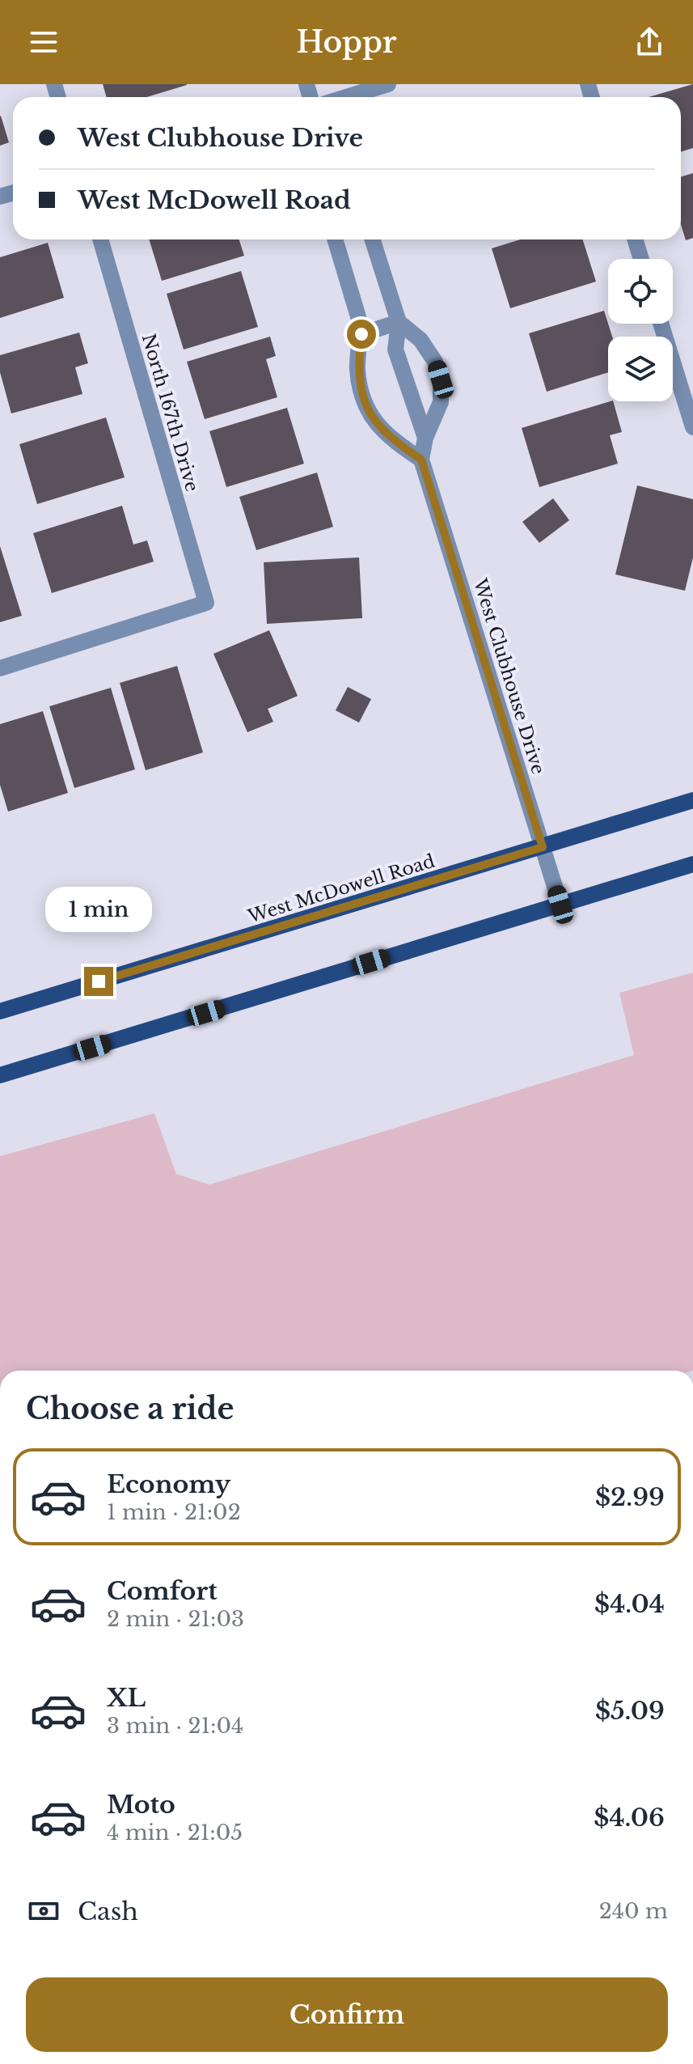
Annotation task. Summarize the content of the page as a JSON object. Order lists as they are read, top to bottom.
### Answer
{
  "streets": {
    "main road": ["West McDowell Road"],
    "street": ["North 167th Drive", "West Clubhouse Drive"]
  },
  "crossings": [
    ["West Clubhouse Drive", "West McDowell Road"]
  ],
  "page": {
    "header": "Hoppr",
    "banner": ["West Clubhouse Drive", "West McDowell Road"],
    "bubble": "1 min",
    "heading": "Choose a ride",
    "list": [
      {
        "name": "Economy",
        "note": "1 min · 21:02",
        "value": "$2.99"
      },
      {
        "name": "Comfort",
        "note": "2 min · 21:03",
        "value": "$4.04"
      },
      {
        "name": "XL",
        "note": "3 min · 21:04",
        "value": "$5.09"
      },
      {
        "name": "Moto",
        "note": "4 min · 21:05",
        "value": "$4.06"
      }
    ],
    "pay": ["Cash", "240 m"],
    "buttons": "Confirm"
  }
}
